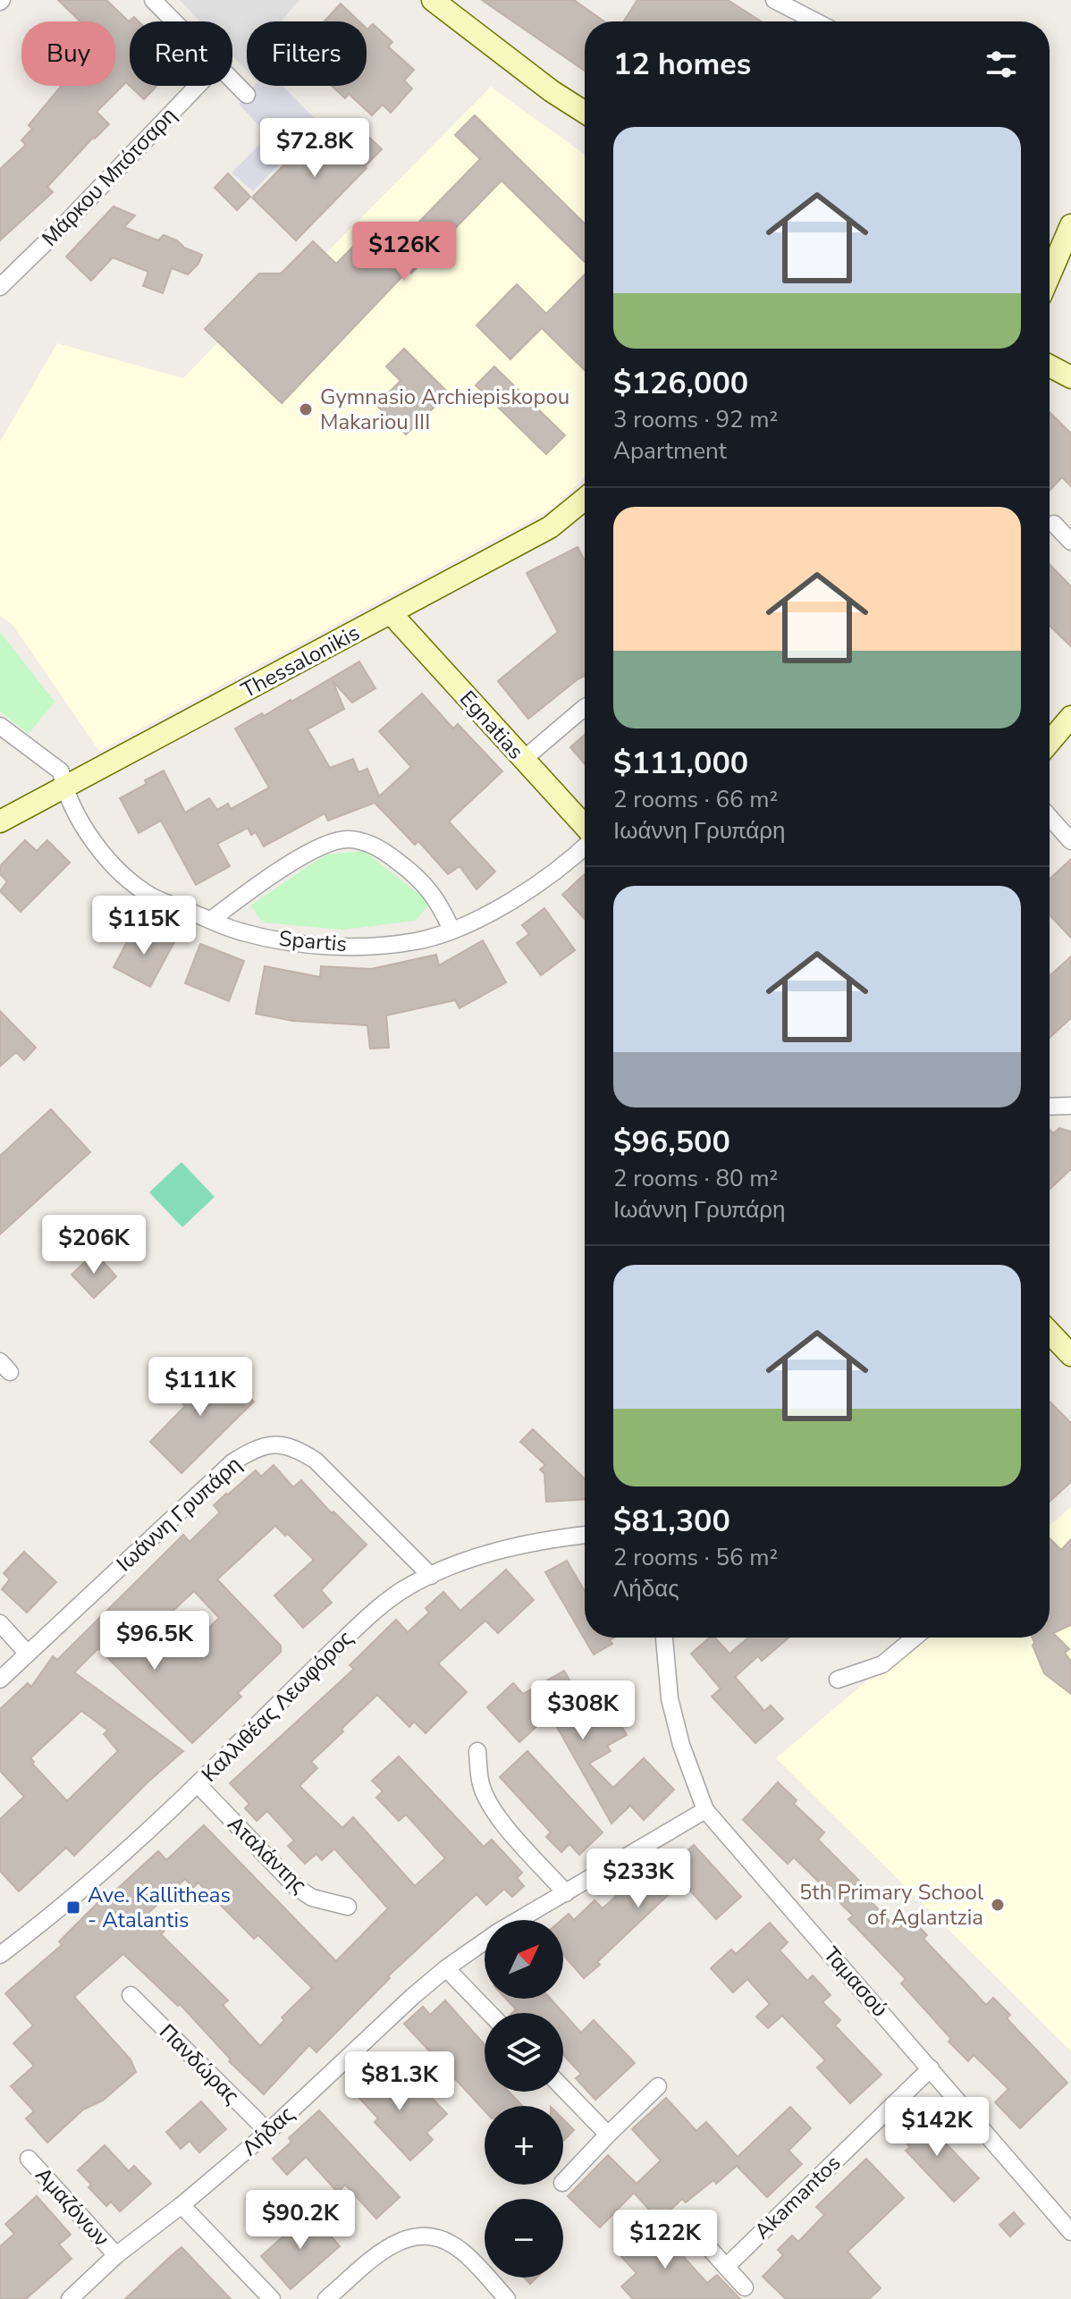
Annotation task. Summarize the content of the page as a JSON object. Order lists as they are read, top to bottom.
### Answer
{
  "streets": {
    "main road": ["Thessalonikis", "Egnatias"],
    "street": [
      "Μάρκου Μπότσαρη",
      "Spartis",
      "Ιωάννη Γρυπάρη",
      "Καλλιθέας Λεωφόρος",
      "Αταλάντης",
      "Ταμασού",
      "Πανδώρας",
      "Λήδας",
      "Akamantos",
      "Αμαζόνων"
    ]
  },
  "crossings": [
    ["Thessalonikis", "Egnatias"],
    ["Thessalonikis", "Spartis"],
    ["Ιωάννη Γρυπάρη", "Καλλιθέας Λεωφόρος"],
    ["Καλλιθέας Λεωφόρος", "Αταλάντης"],
    ["Ταμασού", "Λήδας"],
    ["Ταμασού", "Akamantos"],
    ["Πανδώρας", "Λήδας"],
    ["Λήδας", "Αμαζόνων"]
  ],
  "places": {
    "other": ["Gymnasio Archiepiskopou Makariou III", "5th Primary School of Aglantzia"],
    "transit": ["Ave. Kallitheas - Atalantis"]
  },
  "north": "top right",
  "page": {
    "chip": ["Buy", "Rent", "Filters"],
    "heading": "12 homes",
    "list": [
      {
        "name": "$126,000",
        "note": "3 rooms · 92 m² · Apartment"
      },
      {
        "name": "$111,000",
        "note": "2 rooms · 66 m² · Ιωάννη Γρυπάρη"
      },
      {
        "name": "$96,500",
        "note": "2 rooms · 80 m² · Ιωάννη Γρυπάρη"
      },
      {
        "name": "$81,300",
        "note": "2 rooms · 56 m² · Λήδας"
      }
    ],
    "price": [
      "$72.8K",
      "$126K",
      "$115K",
      "$206K",
      "$111K",
      "$96.5K",
      "$308K",
      "$233K",
      "$81.3K",
      "$142K",
      "$90.2K",
      "$122K"
    ],
    "map_buttons": ["+", "−"]
  }
}
